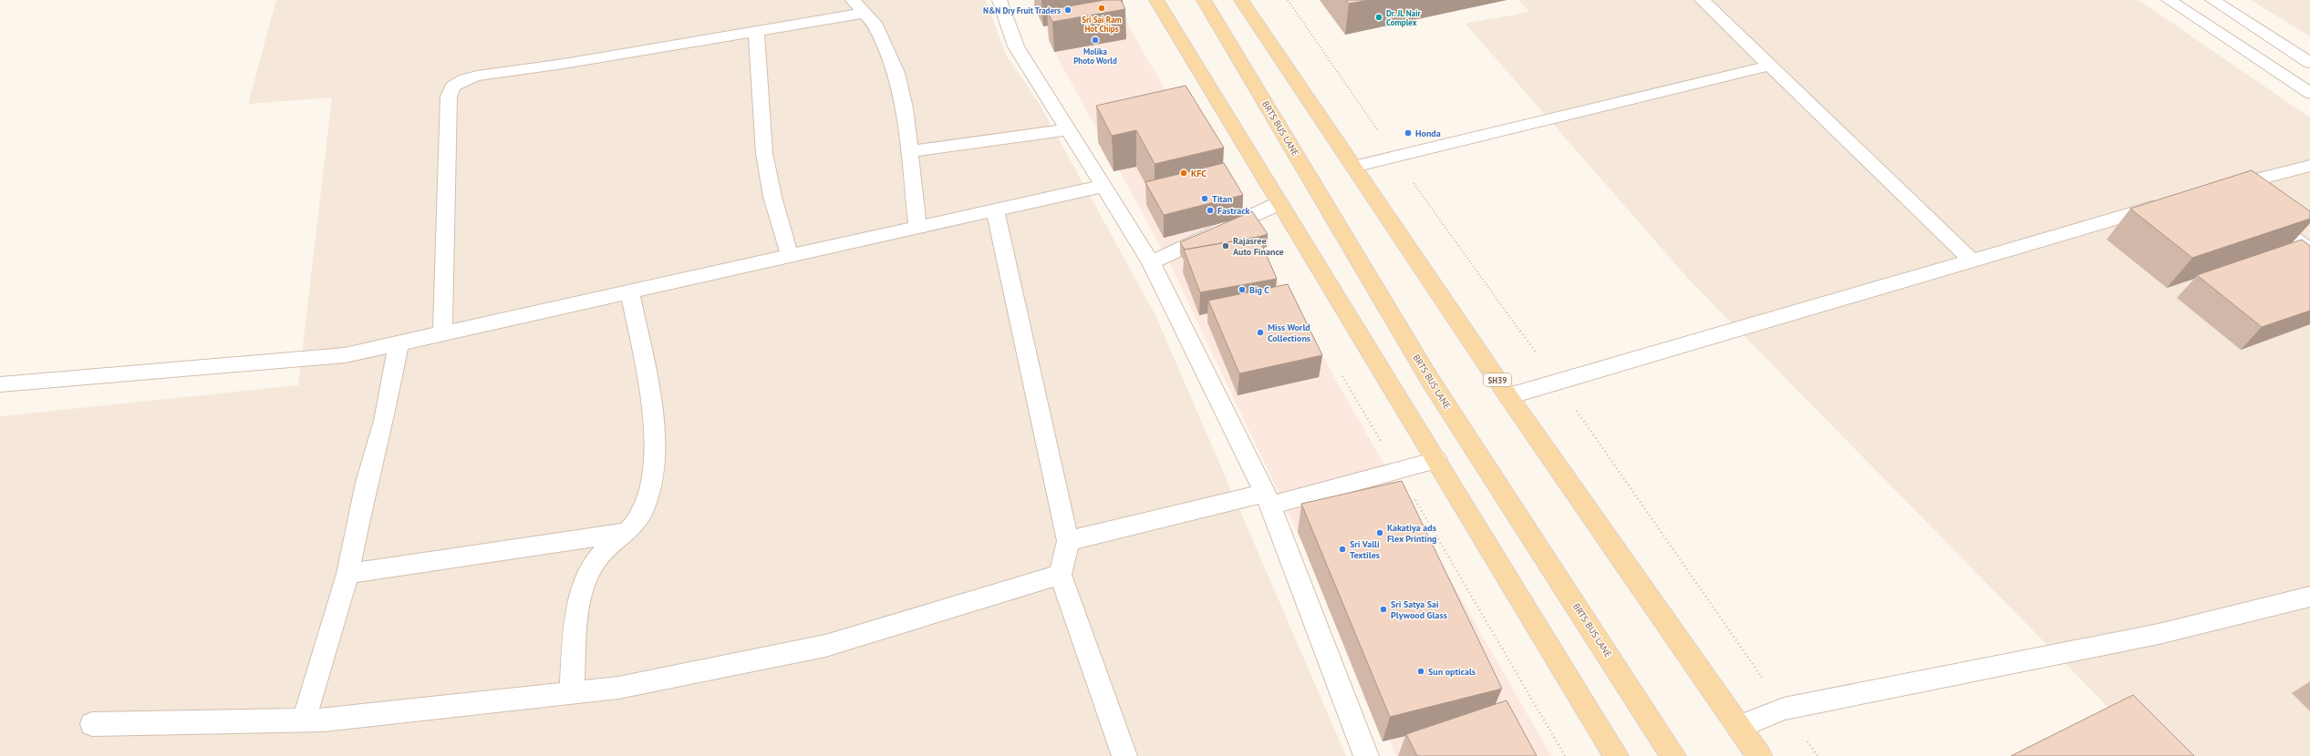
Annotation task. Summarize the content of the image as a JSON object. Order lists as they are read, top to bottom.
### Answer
{
  "streets": {
    "main road": ["BRTS BUS LANE", "SH39"]
  },
  "places": [
    "Sri Sai Ram Hot Chips",
    "N&N Dry Fruit Traders",
    "Dr. JL Nair Complex",
    "Molika Photo World",
    "Honda",
    "KFC",
    "Titan",
    "Fastrack",
    "Rajasree Auto Finance",
    "Big C",
    "Miss World Collections",
    "Kakatiya ads Flex Printing",
    "Sri Valli Textiles",
    "Sri Satya Sai Plywood Glass",
    "Sun opticals"
  ]
}
